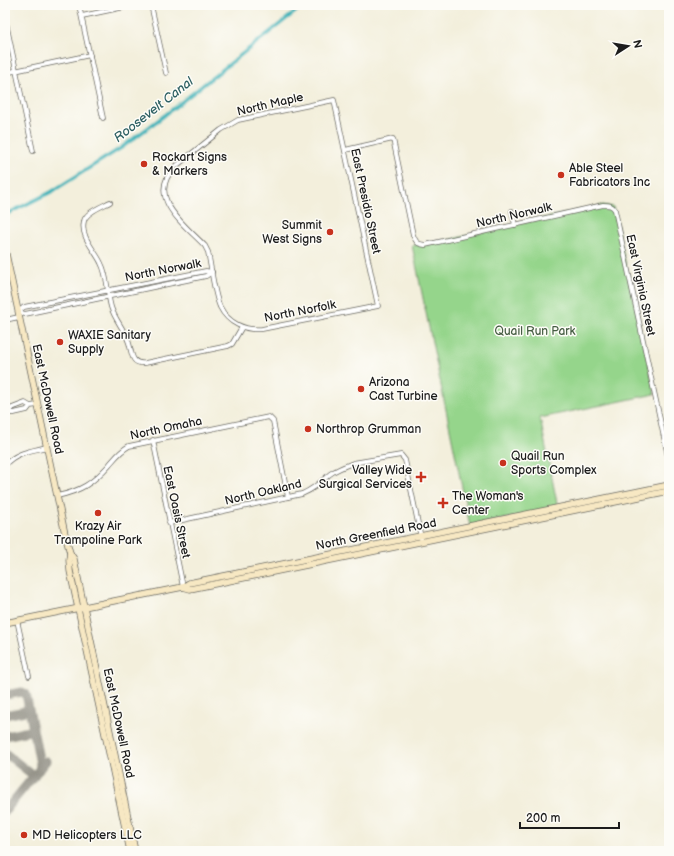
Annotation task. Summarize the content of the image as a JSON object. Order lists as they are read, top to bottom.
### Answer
{
  "streets": {
    "main road": ["East McDowell Road", "North Greenfield Road"],
    "street": [
      "North Maple",
      "East Presidio Street",
      "North Norwalk",
      "East Virginia Street",
      "North Norfolk",
      "North Omaha",
      "North Oakland",
      "East Oasis Street"
    ]
  },
  "crossings": [
    ["North Maple", "East Presidio Street"],
    ["North Maple", "North Norwalk"],
    ["East Presidio Street", "North Norwalk"],
    ["East Presidio Street", "North Norfolk"],
    ["North Norwalk", "East Virginia Street"],
    ["North Norwalk", "East McDowell Road"],
    ["East McDowell Road", "North Omaha"],
    ["East McDowell Road", "North Greenfield Road"],
    ["North Omaha", "North Oakland"],
    ["North Omaha", "East Oasis Street"],
    ["North Oakland", "East Oasis Street"],
    ["North Oakland", "North Greenfield Road"],
    ["East Oasis Street", "North Greenfield Road"]
  ],
  "water": ["Roosevelt Canal"],
  "parks": ["Quail Run Park"],
  "places": {
    "other": [
      "Rockart Signs & Markers",
      "Able Steel Fabricators Inc",
      "Summit West Signs",
      "WAXIE Sanitary Supply",
      "Arizona Cast Turbine",
      "Northrop Grumman",
      "Quail Run Sports Complex",
      "Krazy Air Trampoline Park",
      "MD Helicopters LLC"
    ],
    "health": ["Valley Wide Surgical Services", "The Woman's Center"]
  },
  "scale_bar": "200 m",
  "north": "right"
}
